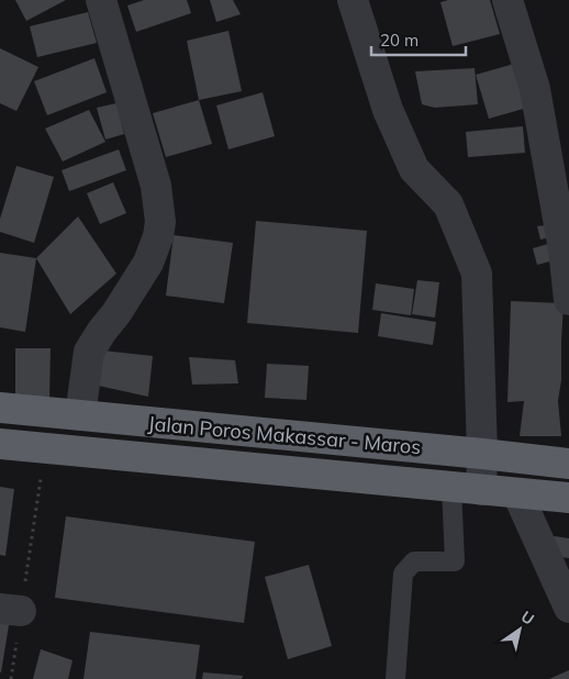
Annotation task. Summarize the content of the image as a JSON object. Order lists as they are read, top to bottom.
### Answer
{
  "streets": {
    "highway": ["Jalan Poros Makassar - Maros"]
  },
  "scale_bar": "20 m",
  "north": "top right"
}
